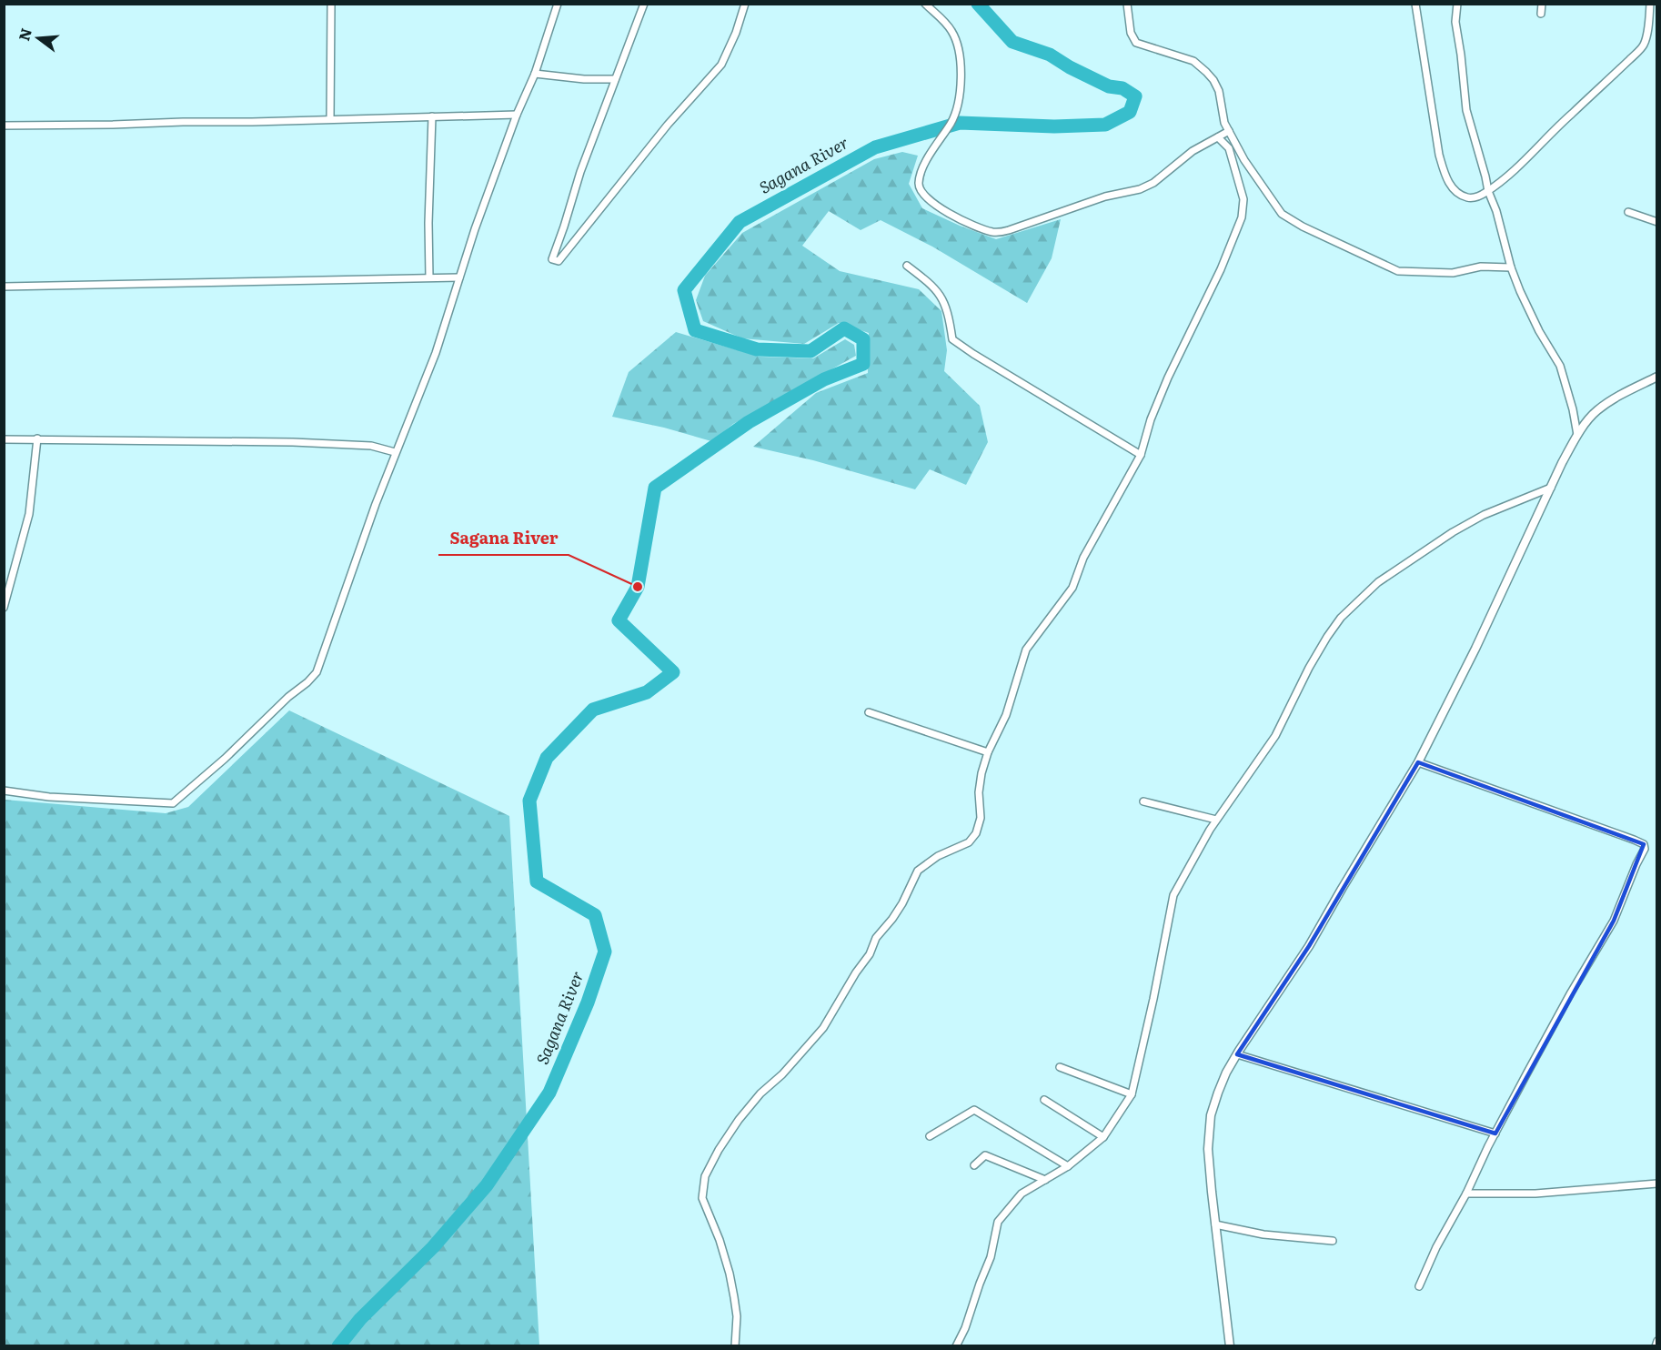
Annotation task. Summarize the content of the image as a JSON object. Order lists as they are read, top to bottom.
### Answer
{
  "water": ["Sagana River"],
  "places": ["Sagana River"],
  "north": "left"
}
